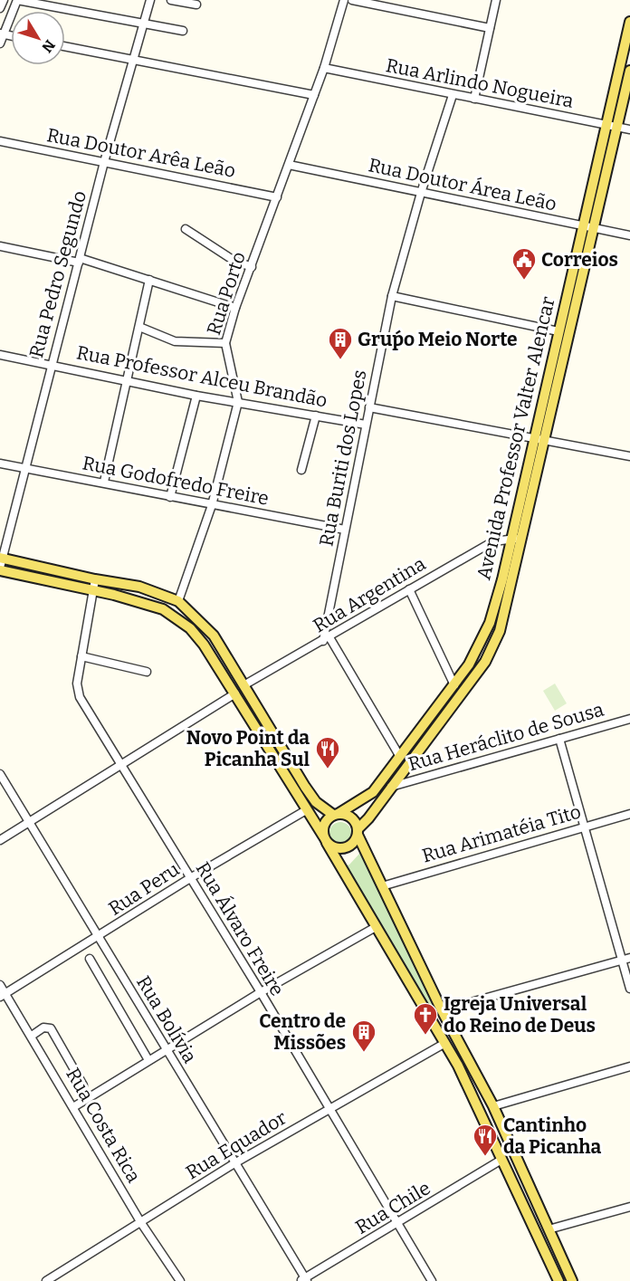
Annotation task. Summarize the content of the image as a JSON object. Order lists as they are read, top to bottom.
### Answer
{
  "streets": {
    "main road": ["Avenida Professor Valter Alencar"],
    "street": [
      "Rua Arlindo Nogueira",
      "Rua Doutor Arêa Leão",
      "Rua Doutor Área Leão",
      "Rua Pedro Segundo",
      "Rua Porto",
      "Rua Professor Alceu Brandão",
      "Rua Buriti dos Lopes",
      "Rua Godofredo Freire",
      "Rua Argentina",
      "Rua Heráclito de Sousa",
      "Rua Arimatéia Tito",
      "Rua Peru",
      "Rua Álvaro Freire",
      "Rua Bolívia",
      "Rua Costa Rica",
      "Rua Equador",
      "Rua Chile"
    ]
  },
  "crossings": [
    ["Rua Arlindo Nogueira", "Rua Porto"],
    ["Rua Arlindo Nogueira", "Avenida Professor Valter Alencar"],
    ["Rua Arlindo Nogueira", "Rua Buriti dos Lopes"],
    ["Rua Doutor Arêa Leão", "Rua Pedro Segundo"],
    ["Rua Doutor Arêa Leão", "Rua Porto"],
    ["Rua Doutor Área Leão", "Rua Porto"],
    ["Rua Doutor Área Leão", "Avenida Professor Valter Alencar"],
    ["Rua Doutor Área Leão", "Rua Buriti dos Lopes"],
    ["Rua Pedro Segundo", "Rua Professor Alceu Brandão"],
    ["Rua Pedro Segundo", "Rua Godofredo Freire"],
    ["Rua Porto", "Rua Professor Alceu Brandão"],
    ["Rua Porto", "Rua Godofredo Freire"],
    ["Rua Professor Alceu Brandão", "Rua Buriti dos Lopes"],
    ["Avenida Professor Valter Alencar", "Rua Argentina"],
    ["Avenida Professor Valter Alencar", "Rua Heráclito de Sousa"],
    ["Rua Buriti dos Lopes", "Rua Godofredo Freire"],
    ["Rua Buriti dos Lopes", "Rua Argentina"],
    ["Rua Peru", "Rua Álvaro Freire"],
    ["Rua Peru", "Rua Bolívia"],
    ["Rua Peru", "Rua Costa Rica"],
    ["Rua Álvaro Freire", "Rua Equador"],
    ["Rua Álvaro Freire", "Rua Chile"],
    ["Rua Bolívia", "Rua Equador"],
    ["Rua Bolívia", "Rua Chile"],
    ["Rua Costa Rica", "Rua Equador"]
  ],
  "places": {
    "public building": ["Correios"],
    "building": ["Gruṕo Meio Norte", "Centro de Missões"],
    "restaurant": ["Novo Point da Picanha Sul", "Cantinho da Picanha"],
    "church": ["Igreja Universal do Reino de Deus"]
  },
  "north": "bottom right"
}
